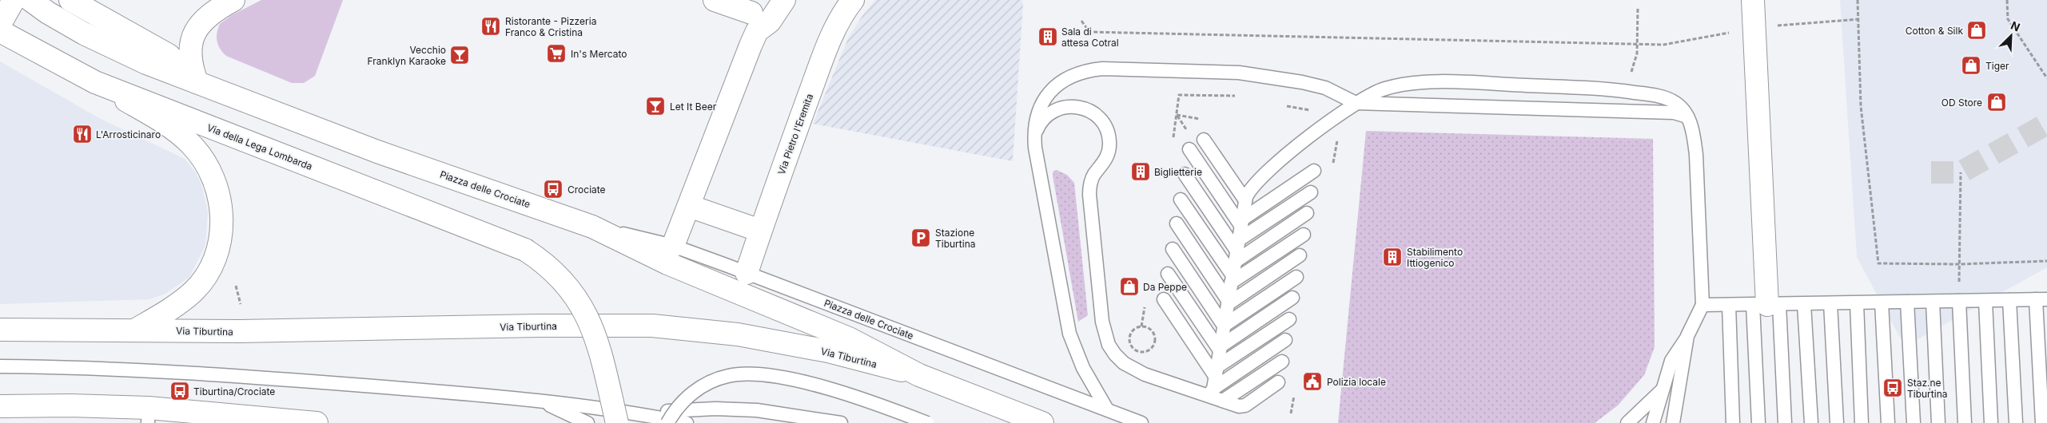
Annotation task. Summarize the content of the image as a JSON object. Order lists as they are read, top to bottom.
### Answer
{
  "streets": {
    "main road": [
      "Via Pietro l'Eremita",
      "Via della Lega Lombarda",
      "Piazza delle Crociate",
      "Via Tiburtina"
    ]
  },
  "crossings": [
    ["Via Pietro l'Eremita", "Piazza delle Crociate"],
    ["Piazza delle Crociate", "Via Tiburtina"]
  ],
  "places": {
    "restaurant": ["Ristorante - Pizzeria Franco & Cristina", "L'Arrosticinaro"],
    "shop": [
      "Cotton & Silk",
      "Tiger",
      "OD Store",
      "Da Peppe"
    ],
    "building": ["Sala di attesa Cotral", "Biglietterie", "Stabilimento Ittiogenico"],
    "supermarket": ["In's Mercato"],
    "bar": ["Vecchio Franklyn Karaoke", "Let It Beer"],
    "bus stop": ["Crociate", "Staz.ne Tiburtina", "Tiburtina/Crociate"],
    "parking": ["Stazione Tiburtina"],
    "public building": ["Polizia locale"]
  },
  "north": "top right"
}
